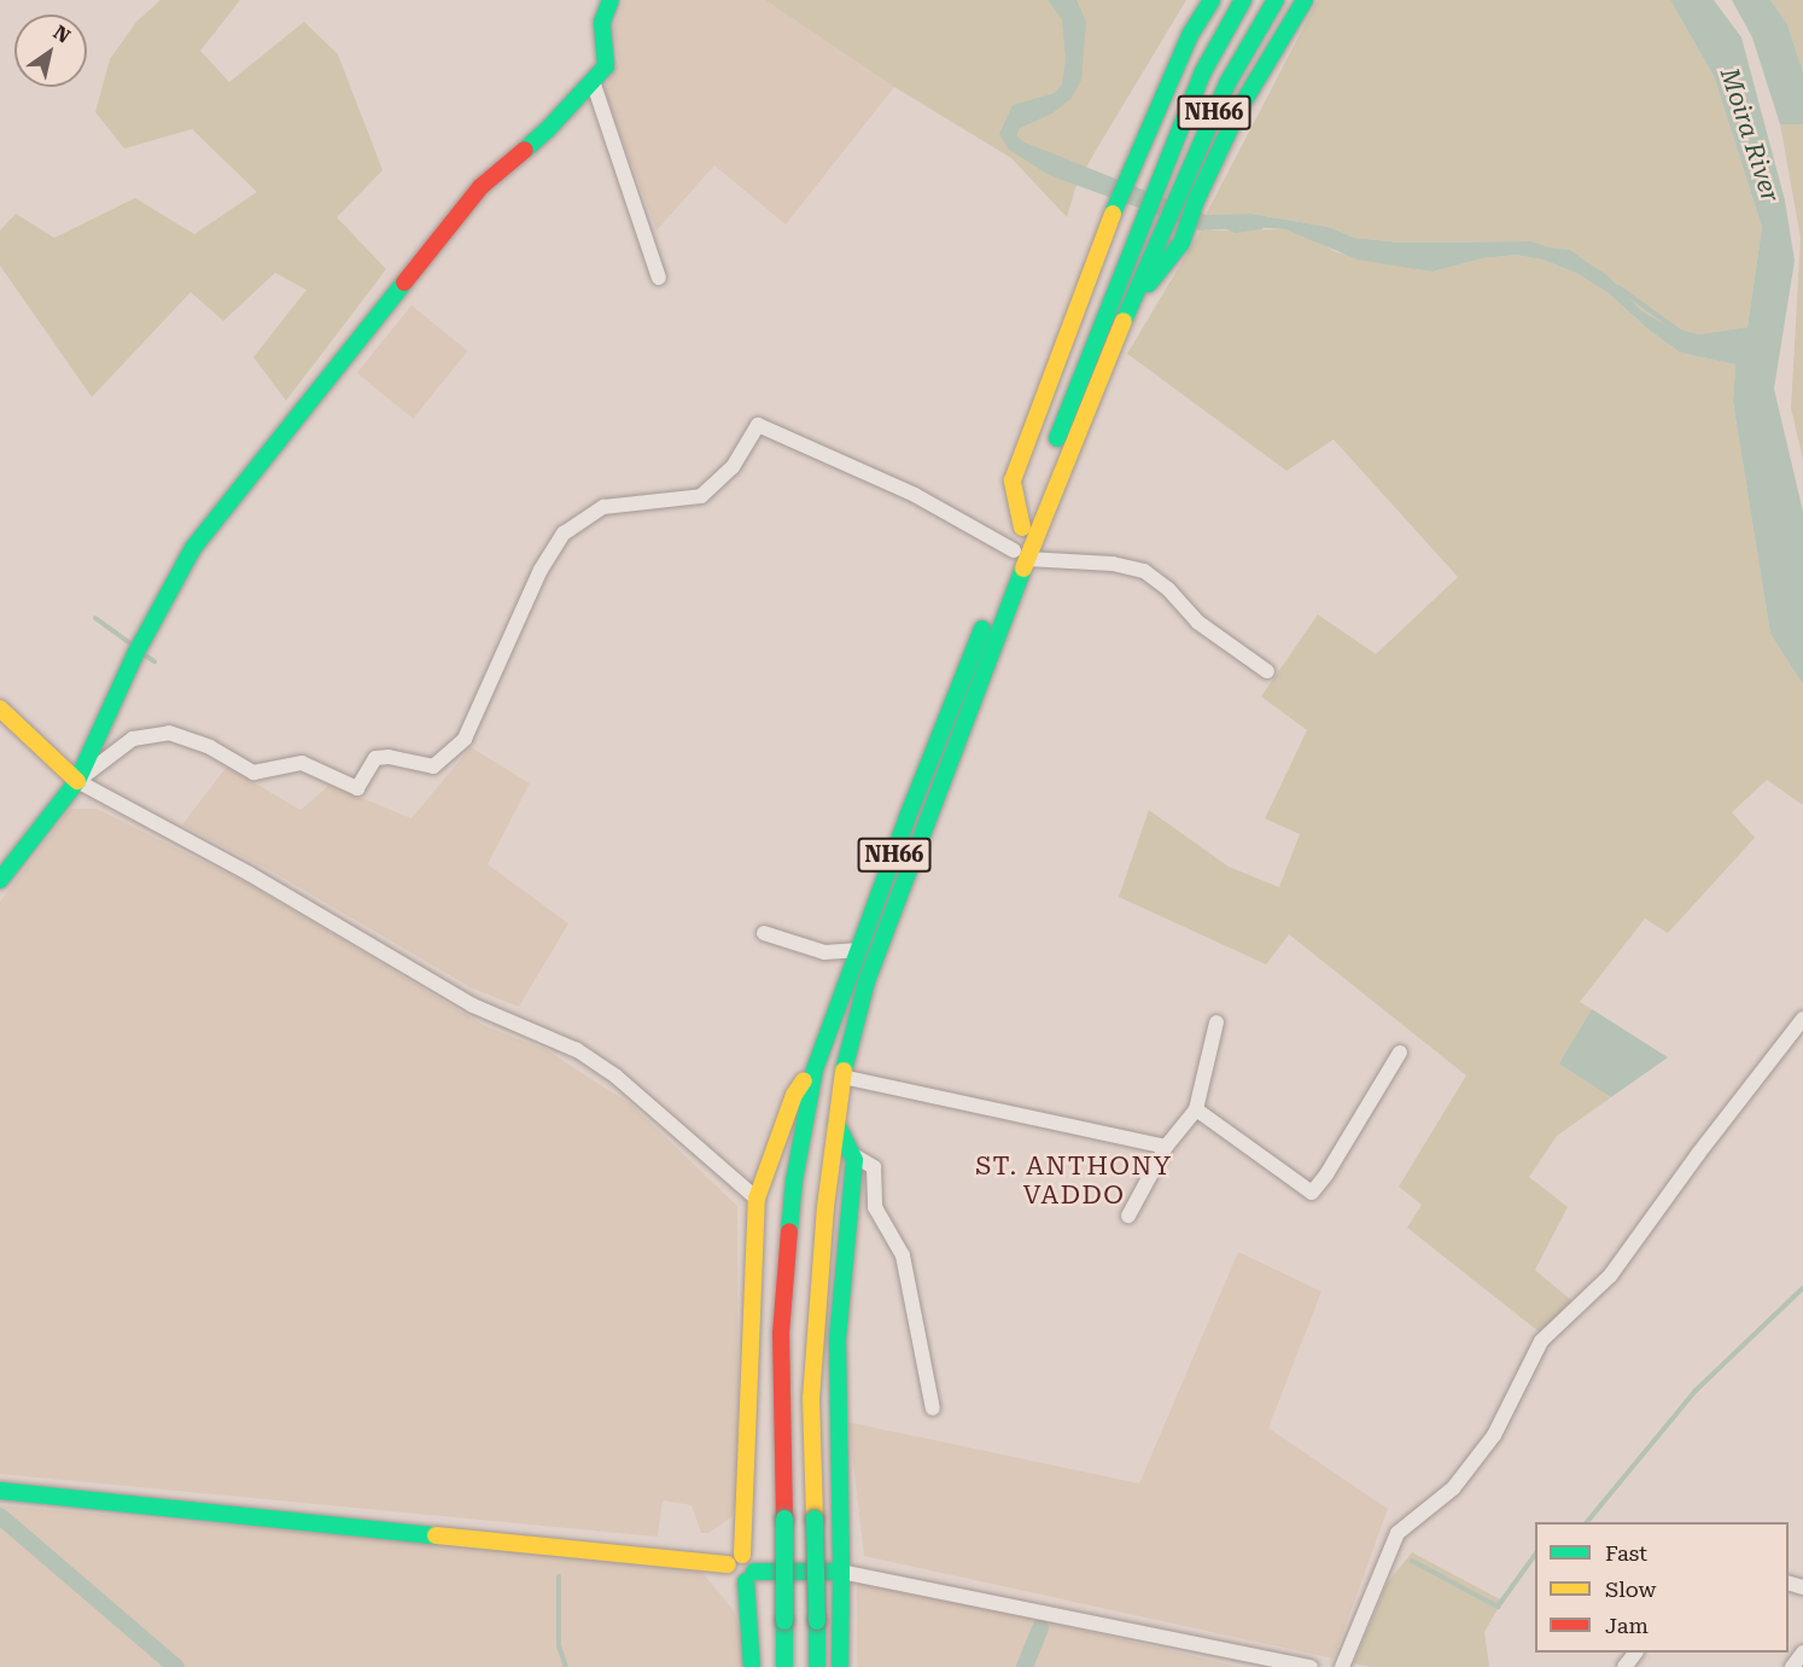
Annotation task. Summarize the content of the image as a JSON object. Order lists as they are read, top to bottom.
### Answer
{
  "streets": {
    "main road": ["NH66"]
  },
  "districts": ["ST. ANTHONY VADDO"],
  "water": ["Moira River"],
  "legend": ["Fast", "Slow", "Jam"],
  "north": "top right"
}
